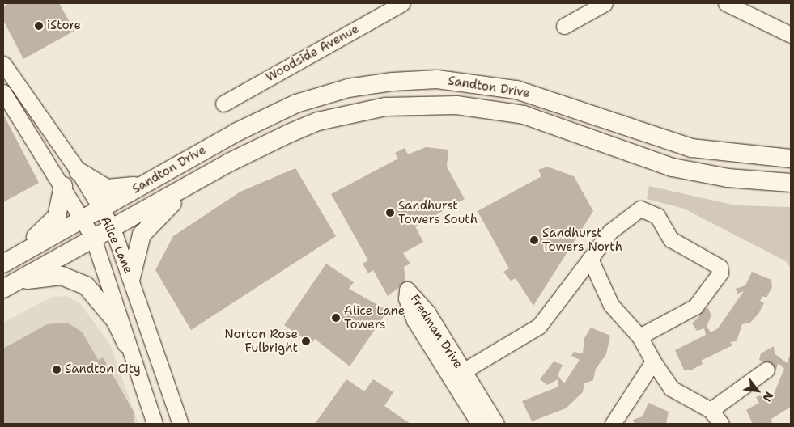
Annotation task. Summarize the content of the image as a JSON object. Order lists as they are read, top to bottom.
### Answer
{
  "streets": {
    "main road": ["Sandton Drive"],
    "street": ["Woodside Avenue", "Alice Lane", "Fredman Drive"]
  },
  "crossings": [
    ["Sandton Drive", "Alice Lane"]
  ],
  "places": [
    "iStore",
    "Sandhurst Towers South",
    "Sandhurst Towers North",
    "Alice Lane Towers",
    "Norton Rose Fulbright",
    "Sandton City"
  ],
  "north": "bottom right"
}
